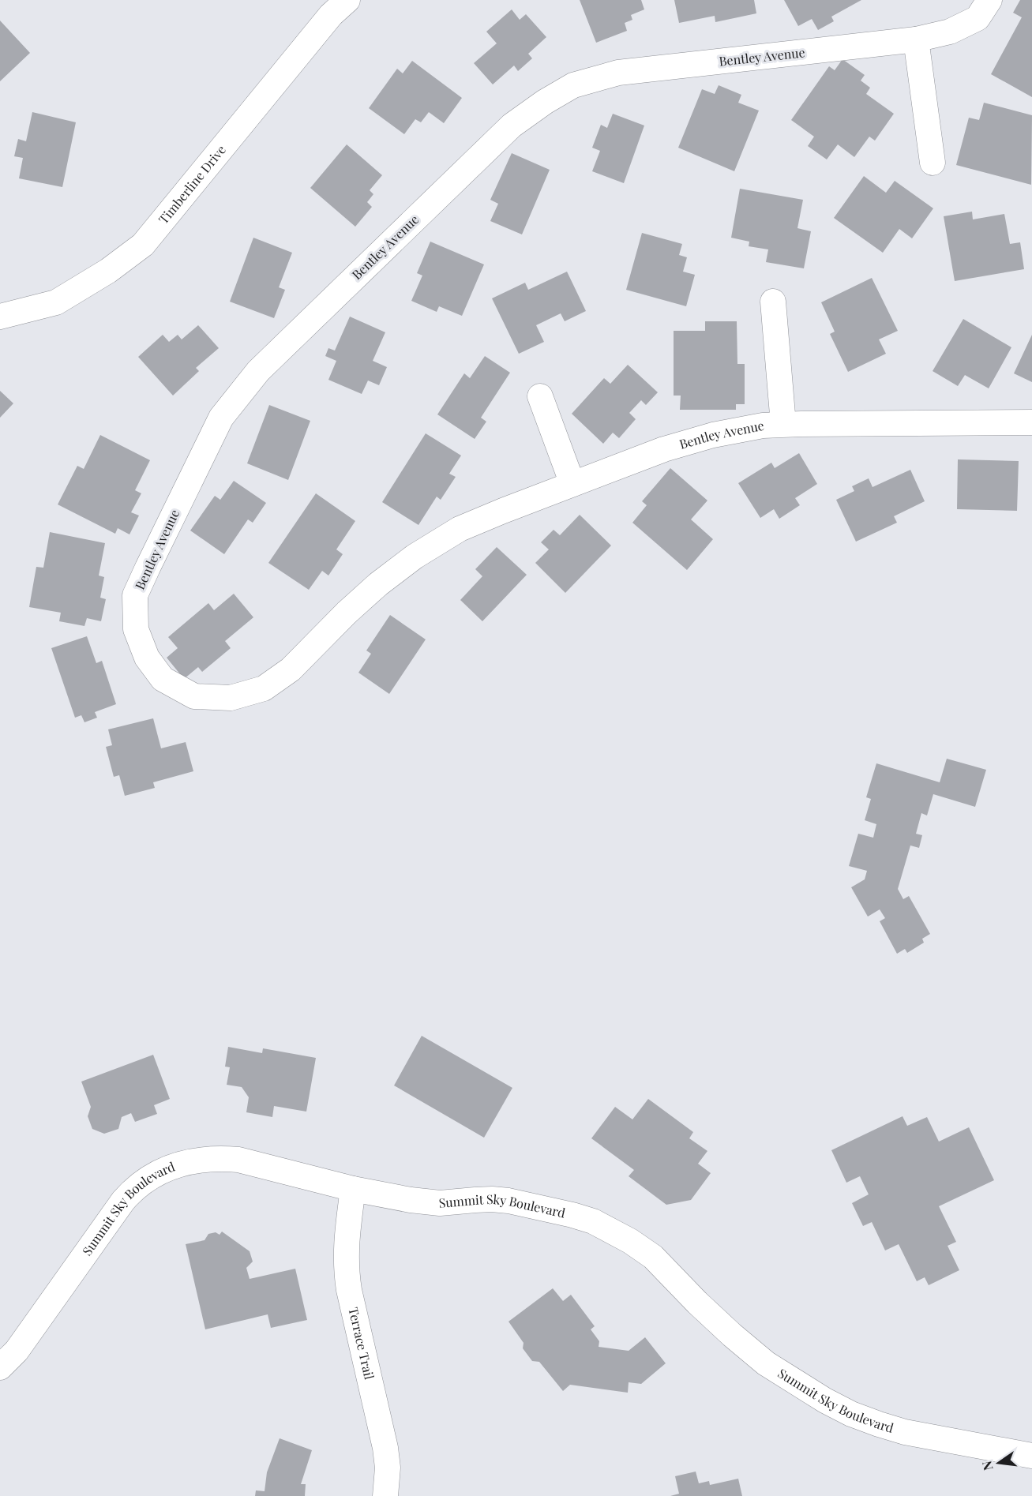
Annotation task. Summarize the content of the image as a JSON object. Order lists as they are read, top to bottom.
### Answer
{
  "streets": {
    "street": [
      "Bentley Avenue",
      "Timberline Drive",
      "Summit Sky Boulevard",
      "Terrace Trail"
    ]
  },
  "crossings": [
    ["Summit Sky Boulevard", "Terrace Trail"]
  ],
  "north": "left"
}
